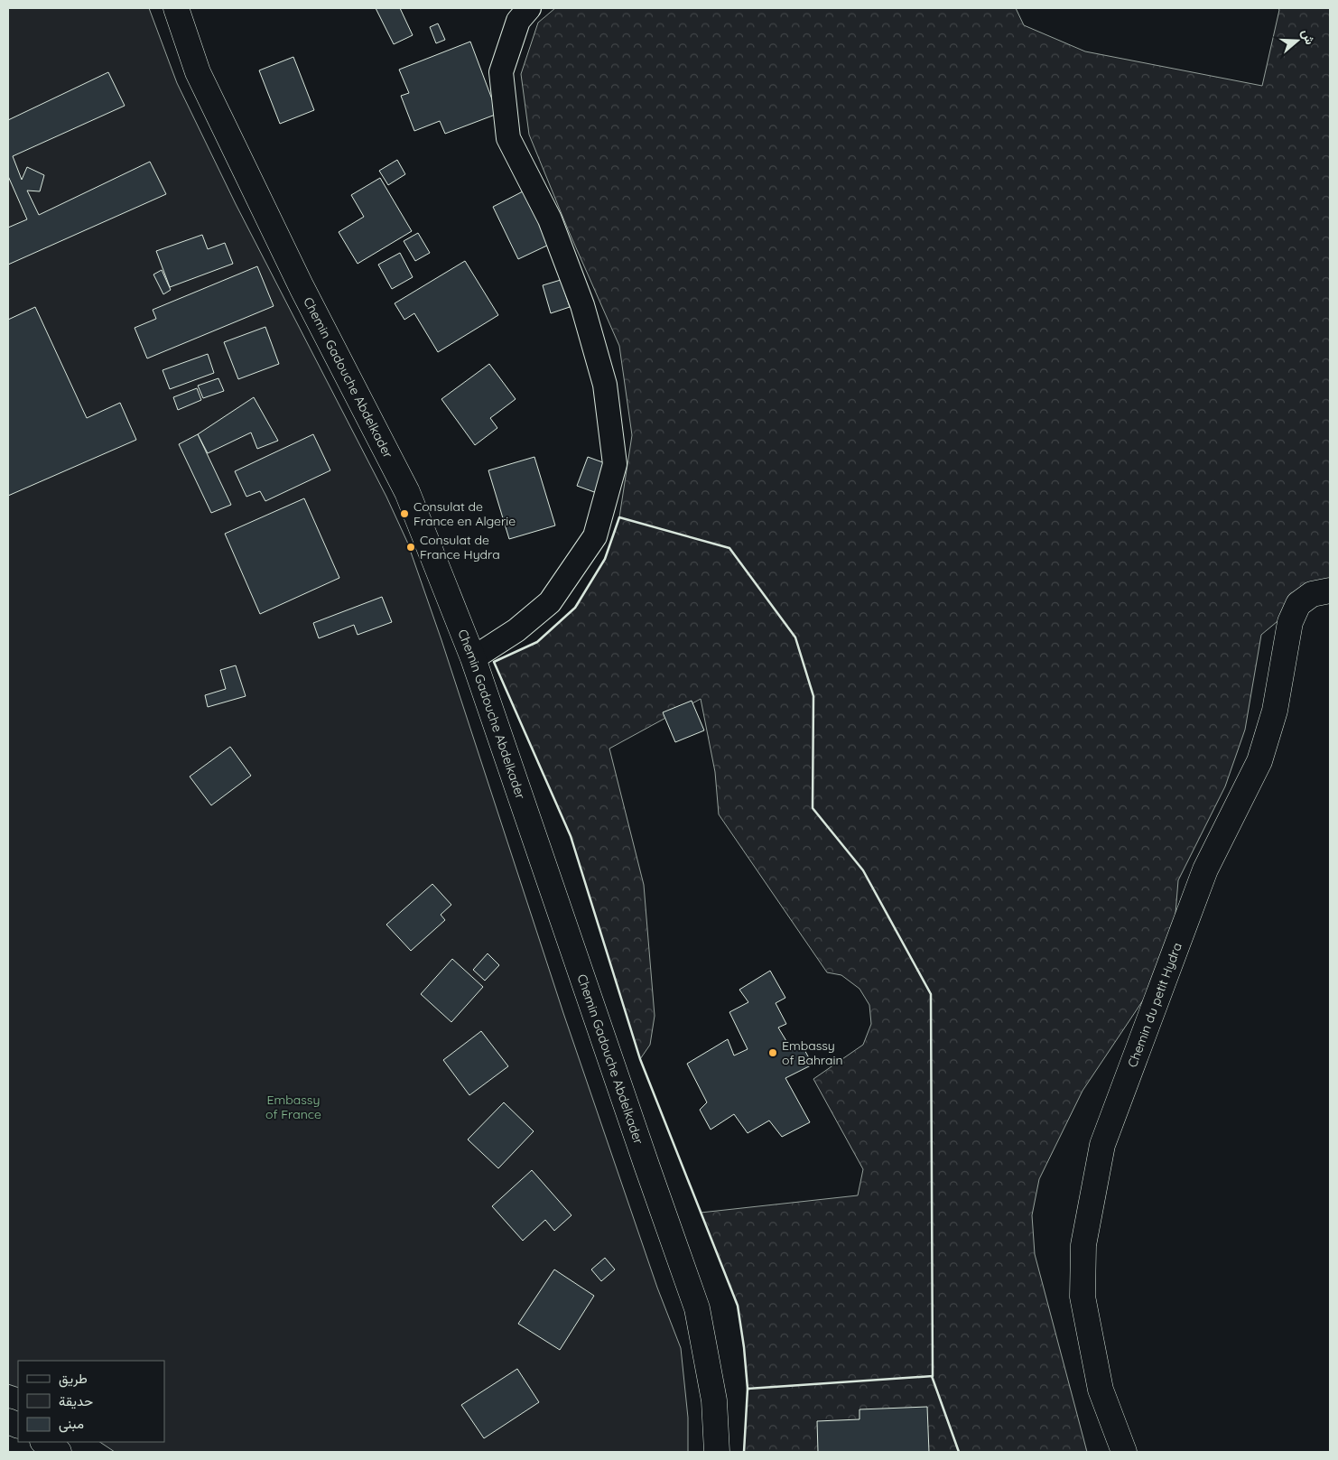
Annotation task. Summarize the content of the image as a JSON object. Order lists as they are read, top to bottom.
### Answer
{
  "streets": {
    "street": ["Chemin Gadouche Abdelkader", "Chemin du petit Hydra"]
  },
  "parks": ["Embassy of France"],
  "places": ["Consulat de France en Algerie", "Consulat de France Hydra", "Embassy of Bahrain"],
  "legend": ["طريق", "حديقة", "مبنى"],
  "north": "right"
}
